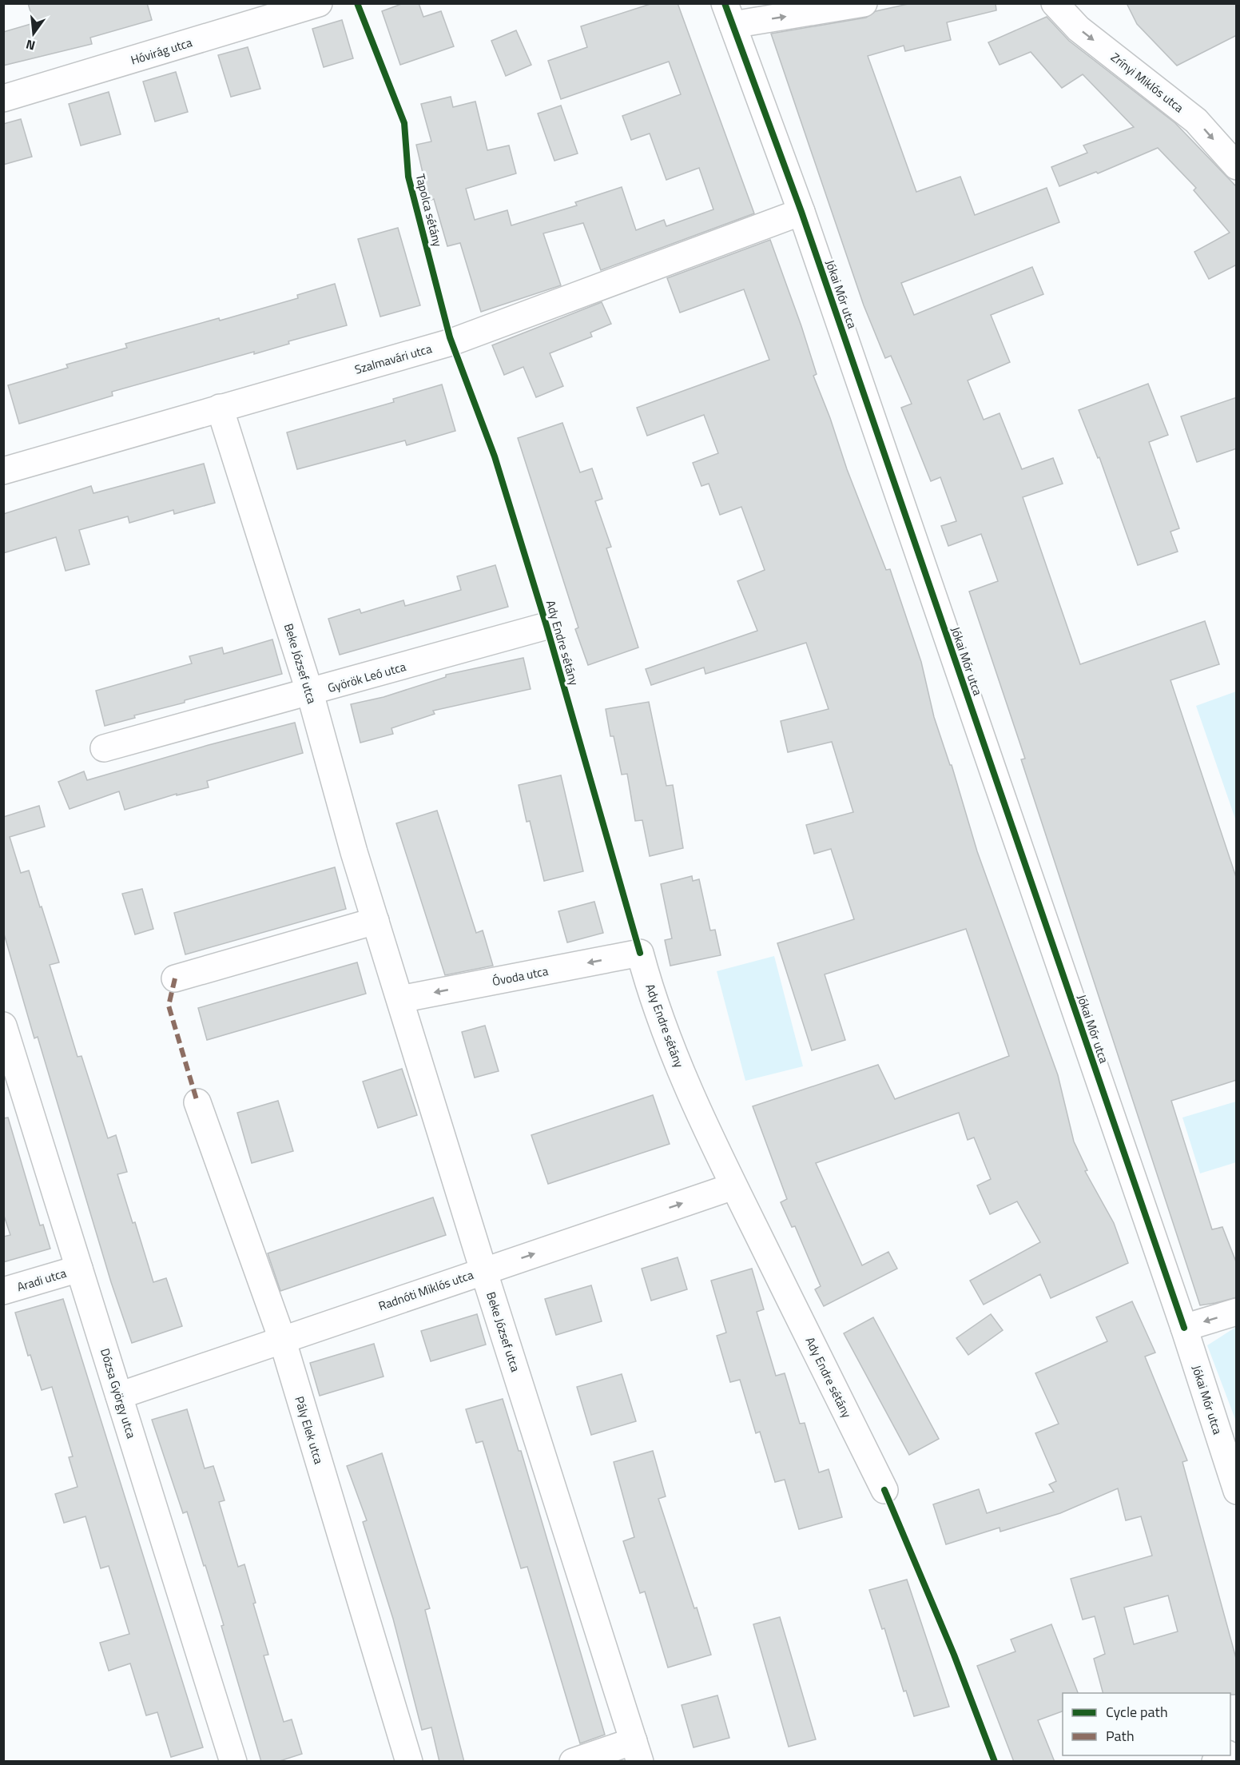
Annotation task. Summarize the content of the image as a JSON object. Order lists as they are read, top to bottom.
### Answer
{
  "streets": {
    "street": [
      "Hóvirág utca",
      "Zrínyi Miklós utca",
      "Jókai Mór utca",
      "Szalmavári utca",
      "Ady Endre sétány",
      "Beke József utca",
      "Györök Leó utca",
      "Óvoda utca",
      "Aradi utca",
      "Radnóti Miklós utca",
      "Dózsa György utca",
      "Pály Elek utca"
    ],
    "cycle path": ["Tapolca sétány"]
  },
  "crossings": [
    ["Jókai Mór utca", "Szalmavári utca"],
    ["Szalmavári utca", "Beke József utca"],
    ["Ady Endre sétány", "Óvoda utca"],
    ["Ady Endre sétány", "Radnóti Miklós utca"],
    ["Beke József utca", "Györök Leó utca"],
    ["Beke József utca", "Óvoda utca"],
    ["Beke József utca", "Radnóti Miklós utca"],
    ["Aradi utca", "Dózsa György utca"],
    ["Radnóti Miklós utca", "Dózsa György utca"],
    ["Radnóti Miklós utca", "Pály Elek utca"]
  ],
  "one_way": ["Zrínyi Miklós utca", "Óvoda utca", "Radnóti Miklós utca"],
  "legend": ["Cycle path", "Path"],
  "north": "bottom"
}
